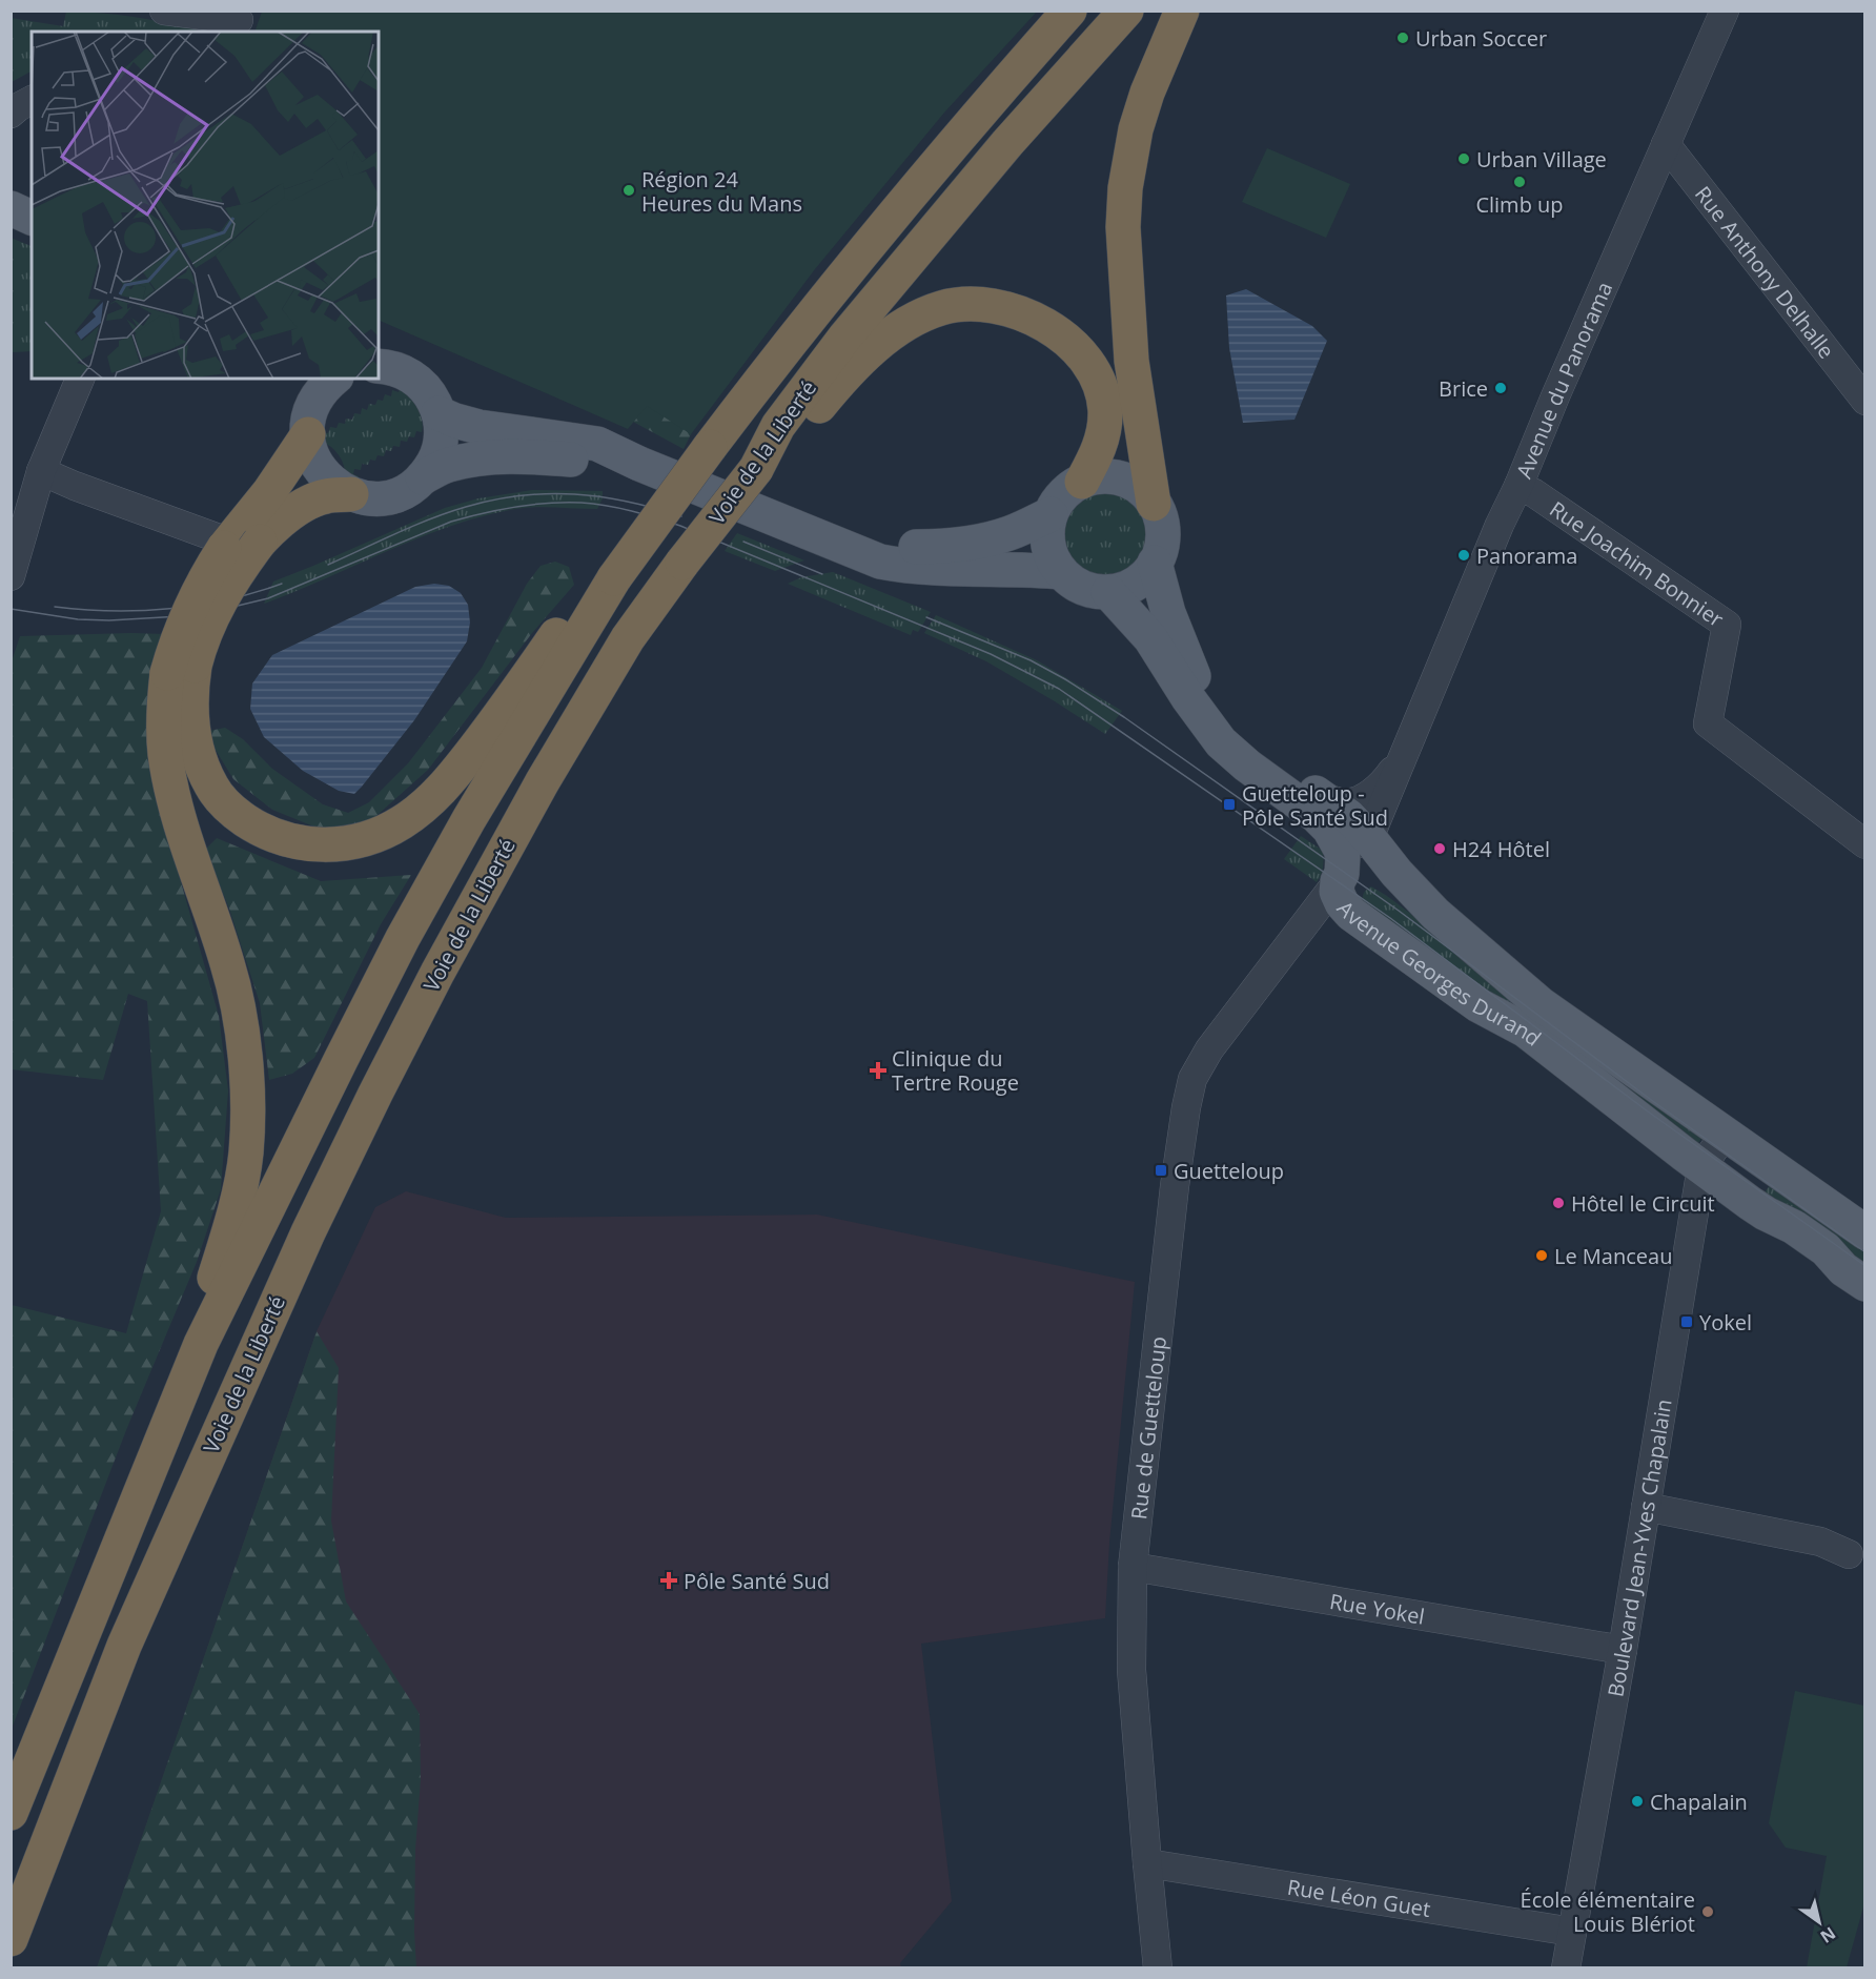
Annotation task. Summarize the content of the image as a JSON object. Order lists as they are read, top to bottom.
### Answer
{
  "streets": {
    "highway": ["Voie de la Liberté"],
    "main road": ["Avenue Georges Durand"],
    "street": [
      "Rue Anthony Delhalle",
      "Avenue du Panorama",
      "Rue Joachim Bonnier",
      "Rue de Guetteloup",
      "Boulevard Jean-Yves Chapalain",
      "Rue Yokel",
      "Rue Léon Guet"
    ]
  },
  "crossings": [
    ["Rue Anthony Delhalle", "Avenue du Panorama"],
    ["Avenue du Panorama", "Rue Joachim Bonnier"],
    ["Avenue du Panorama", "Avenue Georges Durand"],
    ["Avenue Georges Durand", "Rue de Guetteloup"],
    ["Avenue Georges Durand", "Boulevard Jean-Yves Chapalain"],
    ["Rue de Guetteloup", "Rue Yokel"],
    ["Rue de Guetteloup", "Rue Léon Guet"],
    ["Boulevard Jean-Yves Chapalain", "Rue Yokel"],
    ["Boulevard Jean-Yves Chapalain", "Rue Léon Guet"]
  ],
  "places": {
    "other": [
      "Urban Soccer",
      "Urban Village",
      "Climb up",
      "Région 24 Heures du Mans",
      "Brice",
      "Panorama",
      "H24 Hôtel",
      "Hôtel le Circuit",
      "Le Manceau",
      "Chapalain",
      "École élémentaire Louis Blériot"
    ],
    "transit": ["Guetteloup - Pôle Santé Sud", "Guetteloup", "Yokel"],
    "health": ["Clinique du Tertre Rouge", "Pôle Santé Sud"]
  },
  "north": "bottom right"
}
